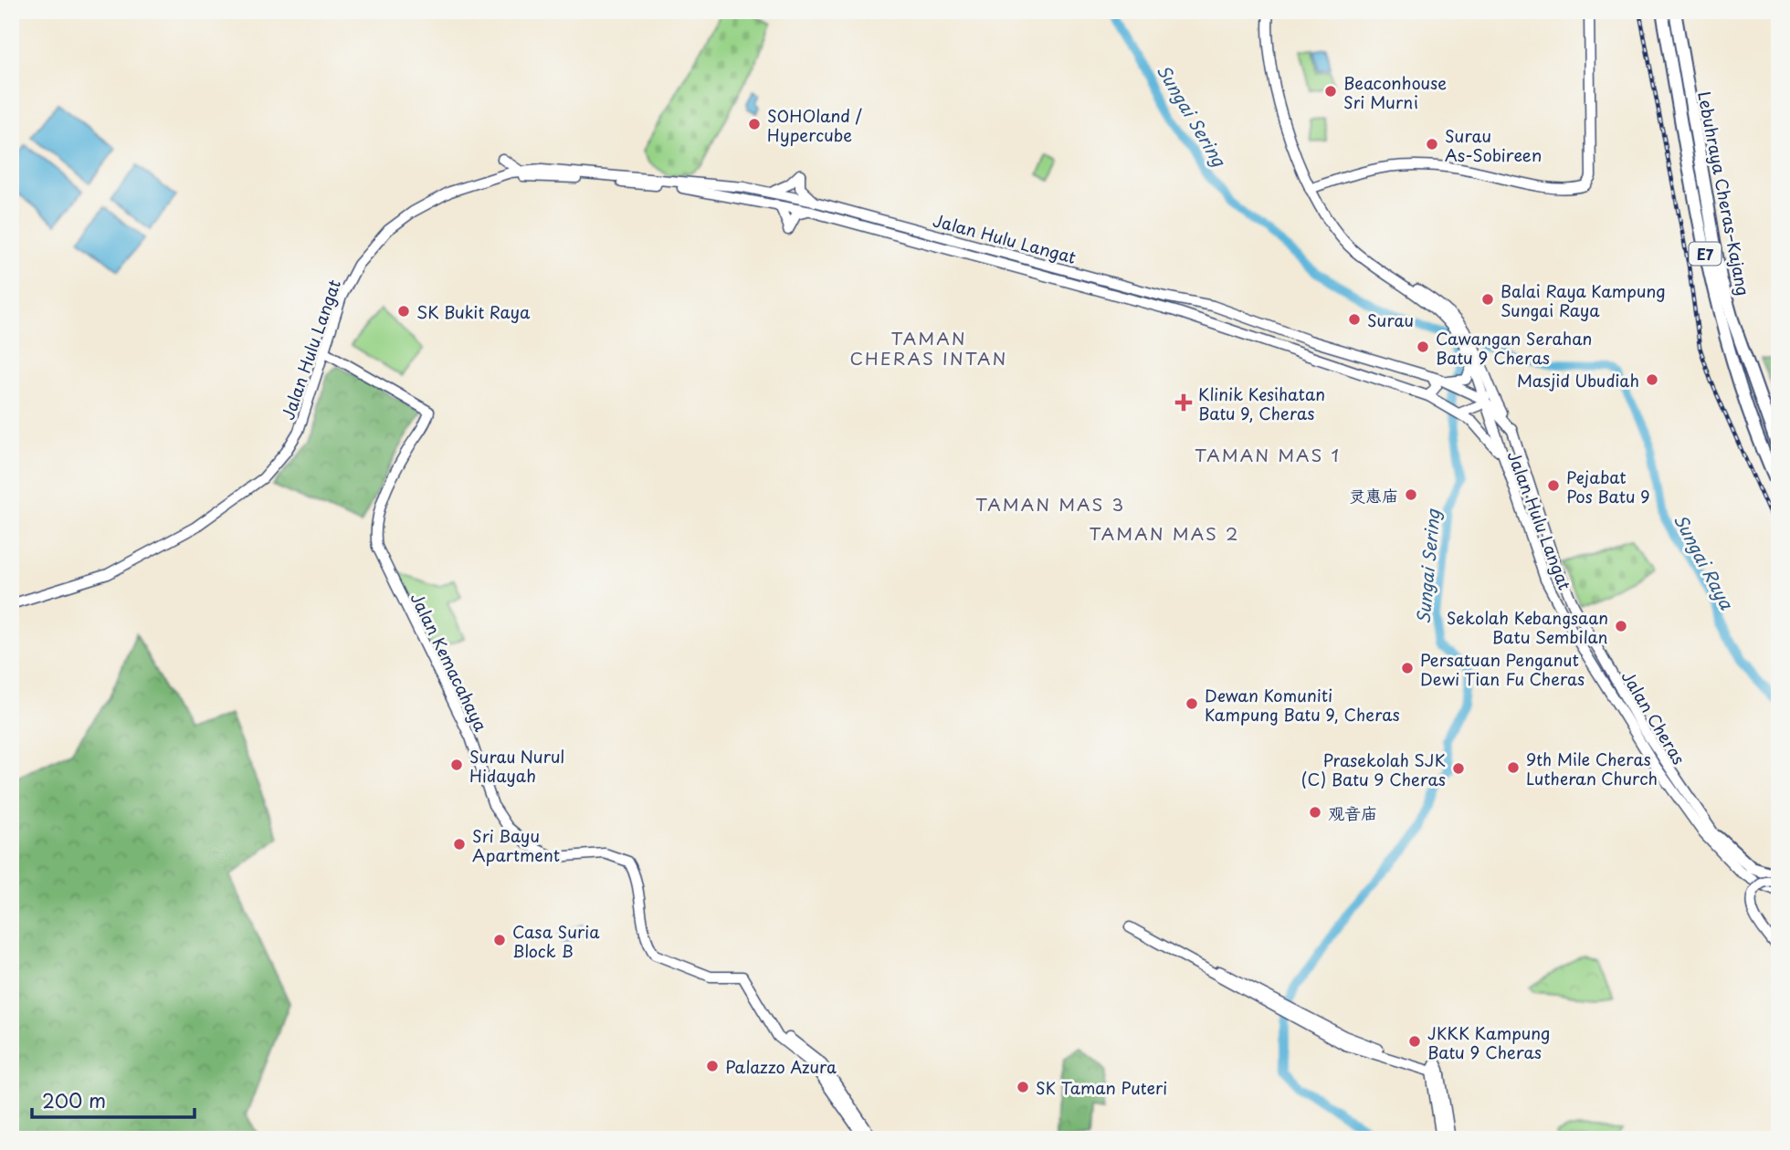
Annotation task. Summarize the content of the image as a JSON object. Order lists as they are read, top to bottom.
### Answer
{
  "streets": {
    "highway": ["Lebuhraya Cheras–Kajang", "E7"],
    "main road": ["Jalan Hulu Langat", "Jalan Kemacahaya", "Jalan Cheras"]
  },
  "crossings": [
    ["Jalan Hulu Langat", "Jalan Kemacahaya"],
    ["Jalan Hulu Langat", "Jalan Cheras"]
  ],
  "districts": [
    "TAMAN CHERAS INTAN",
    "TAMAN MAS 1",
    "TAMAN MAS 3",
    "TAMAN MAS 2"
  ],
  "water": ["Sungai Sering", "Sungai Raya"],
  "places": {
    "other": [
      "Beaconhouse Sri Murni",
      "SOHOland / Hypercube",
      "Surau As-Sobireen",
      "Balai Raya Kampung Sungai Raya",
      "SK Bukit Raya",
      "Surau",
      "Cawangan Serahan Batu 9 Cheras",
      "Masjid Ubudiah",
      "Pejabat Pos Batu 9",
      "灵惠庙",
      "Sekolah Kebangsaan Batu Sembilan",
      "Persatuan Penganut Dewi Tian Fu Cheras",
      "Dewan Komuniti Kampung Batu 9, Cheras",
      "Surau Nurul Hidayah",
      "9th Mile Cheras Lutheran Church",
      "Prasekolah SJK (C) Batu 9 Cheras",
      "观音庙",
      "Sri Bayu Apartment",
      "Casa Suria Block B",
      "JKKK Kampung Batu 9 Cheras",
      "Palazzo Azura",
      "SK Taman Puteri"
    ],
    "health": ["Klinik Kesihatan Batu 9, Cheras"]
  },
  "scale_bar": "200 m"
}
